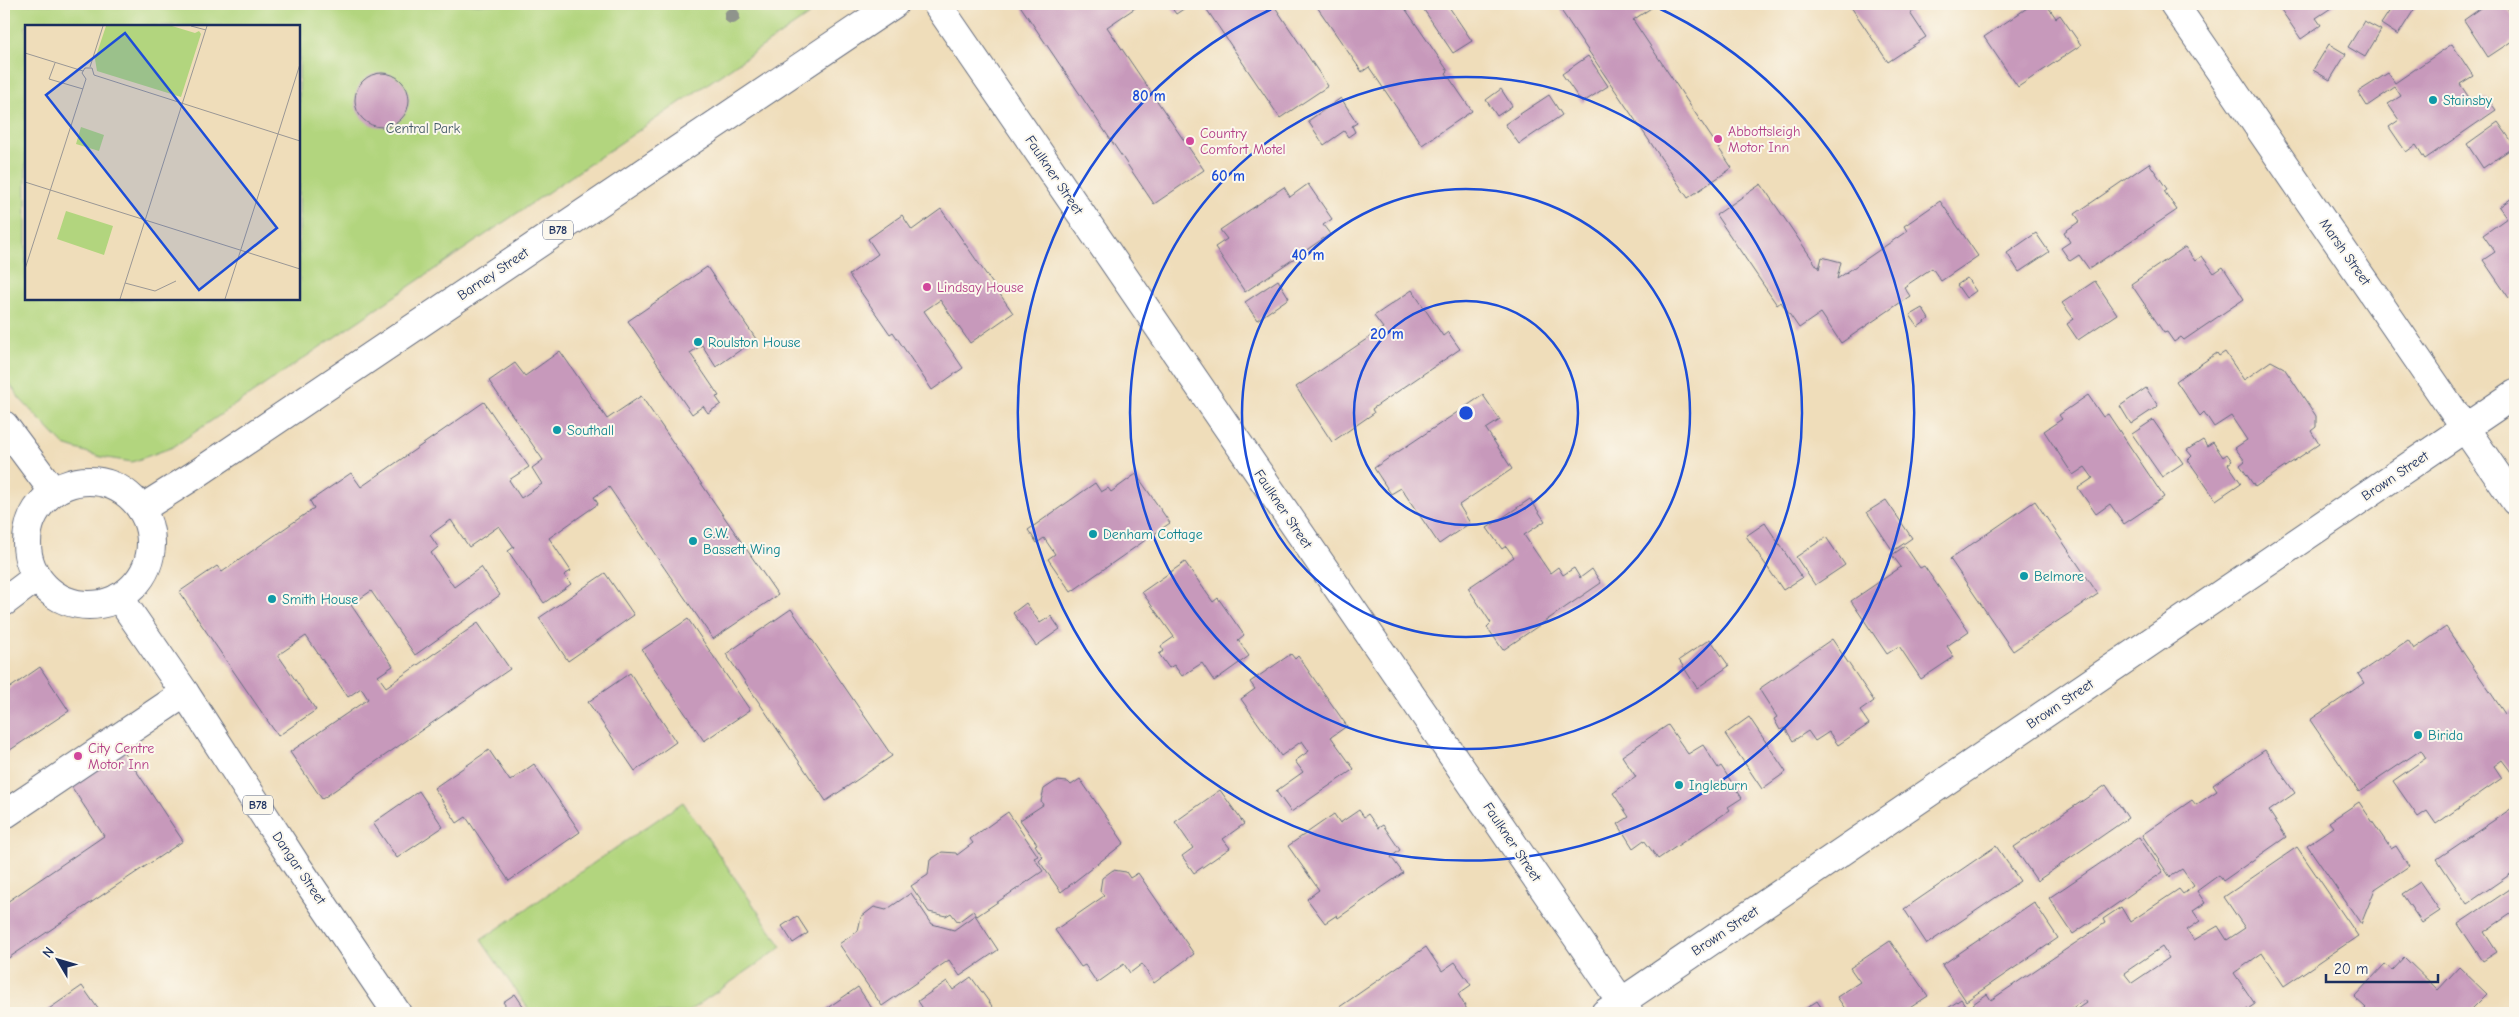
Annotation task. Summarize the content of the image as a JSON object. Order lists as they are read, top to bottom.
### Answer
{
  "streets": {
    "street": [
      "Faulkner Street",
      "B78",
      "Marsh Street",
      "Barney Street",
      "Brown Street",
      "Dangar Street"
    ]
  },
  "crossings": [
    ["Faulkner Street", "Brown Street"],
    ["Marsh Street", "Brown Street"],
    ["Barney Street", "Dangar Street"]
  ],
  "parks": ["Central Park"],
  "places": [
    "Stainsby",
    "Abbottsleigh Motor Inn",
    "Country Comfort Motel",
    "Lindsay House",
    "Roulston House",
    "Southall",
    "Denham Cottage",
    "G.W. Bassett Wing",
    "Belmore",
    "Smith House",
    "Birida",
    "City Centre Motor Inn",
    "Ingleburn"
  ],
  "scale_bar": "20 m",
  "north": "top left",
  "rings": [
    "80 m",
    "60 m",
    "40 m",
    "20 m"
  ]
}
